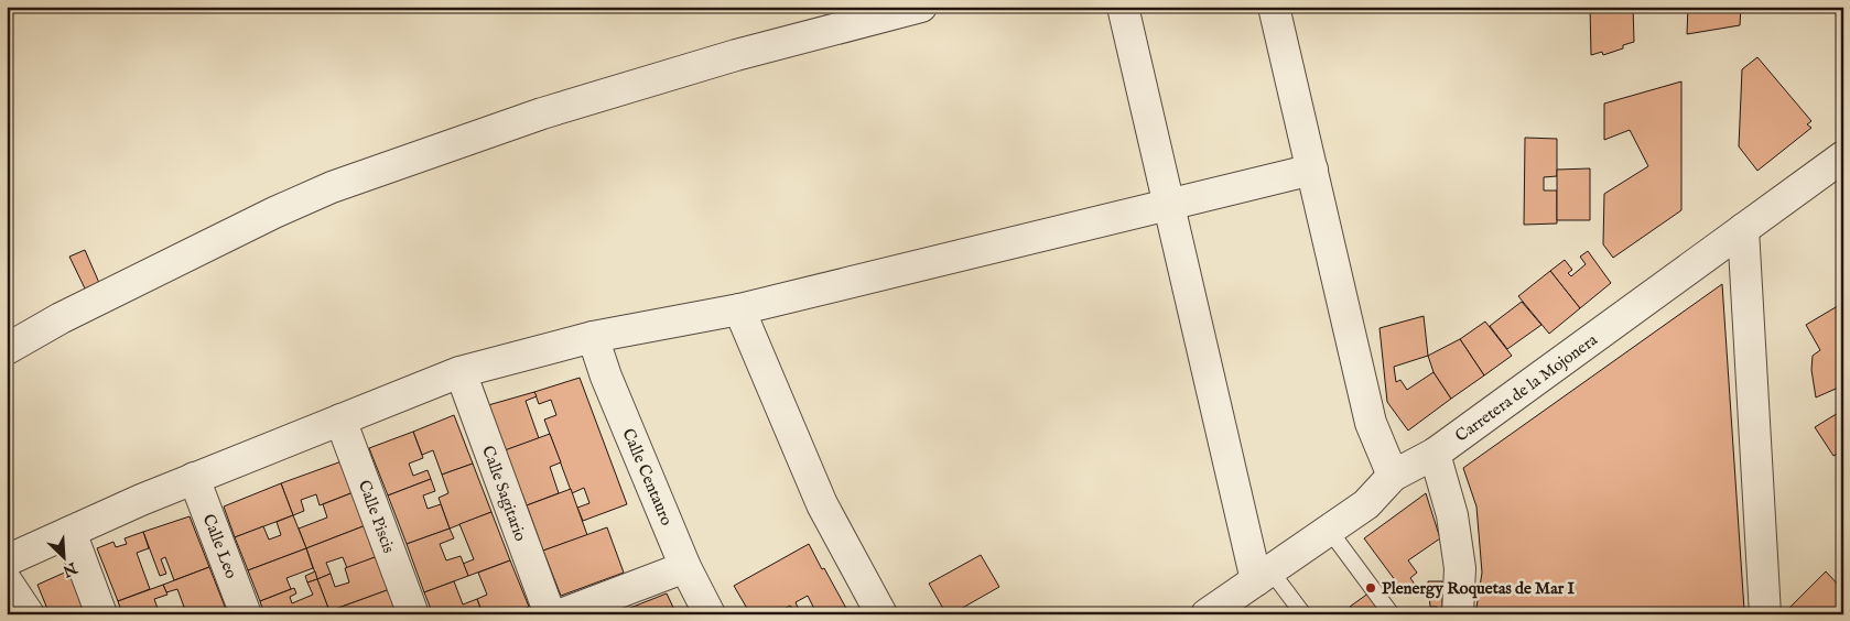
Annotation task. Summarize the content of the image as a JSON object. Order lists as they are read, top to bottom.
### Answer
{
  "streets": {
    "street": [
      "Carretera de la Mojonera",
      "Calle Centauro",
      "Calle Sagitario",
      "Calle Piscis",
      "Calle Leo"
    ]
  },
  "places": ["Plenergy Roquetas de Mar I"],
  "north": "bottom right"
}
